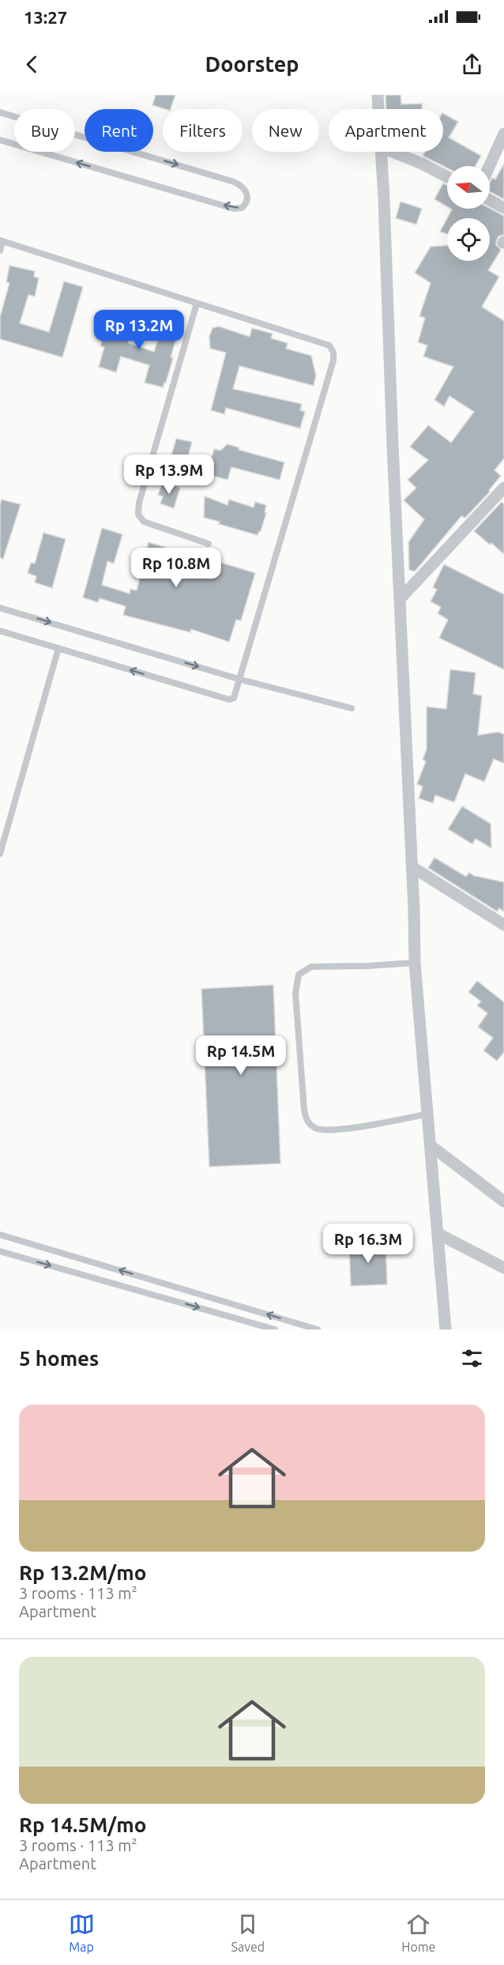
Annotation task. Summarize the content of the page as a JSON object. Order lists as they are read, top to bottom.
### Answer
{
  "north": "left",
  "page": {
    "status": "13:27",
    "header": "Doorstep",
    "chip": [
      "Buy",
      "Rent",
      "Filters",
      "New",
      "Apartment"
    ],
    "price": [
      "Rp 13.2M",
      "Rp 13.9M",
      "Rp 10.8M",
      "Rp 14.5M",
      "Rp 16.3M"
    ],
    "heading": "5 homes",
    "list": [
      {
        "name": "Rp 13.2M/mo",
        "note": "3 rooms · 113 m² · Apartment"
      },
      {
        "name": "Rp 14.5M/mo",
        "note": "3 rooms · 113 m² · Apartment"
      }
    ],
    "tabs": ["Map", "Saved", "Home"]
  }
}
